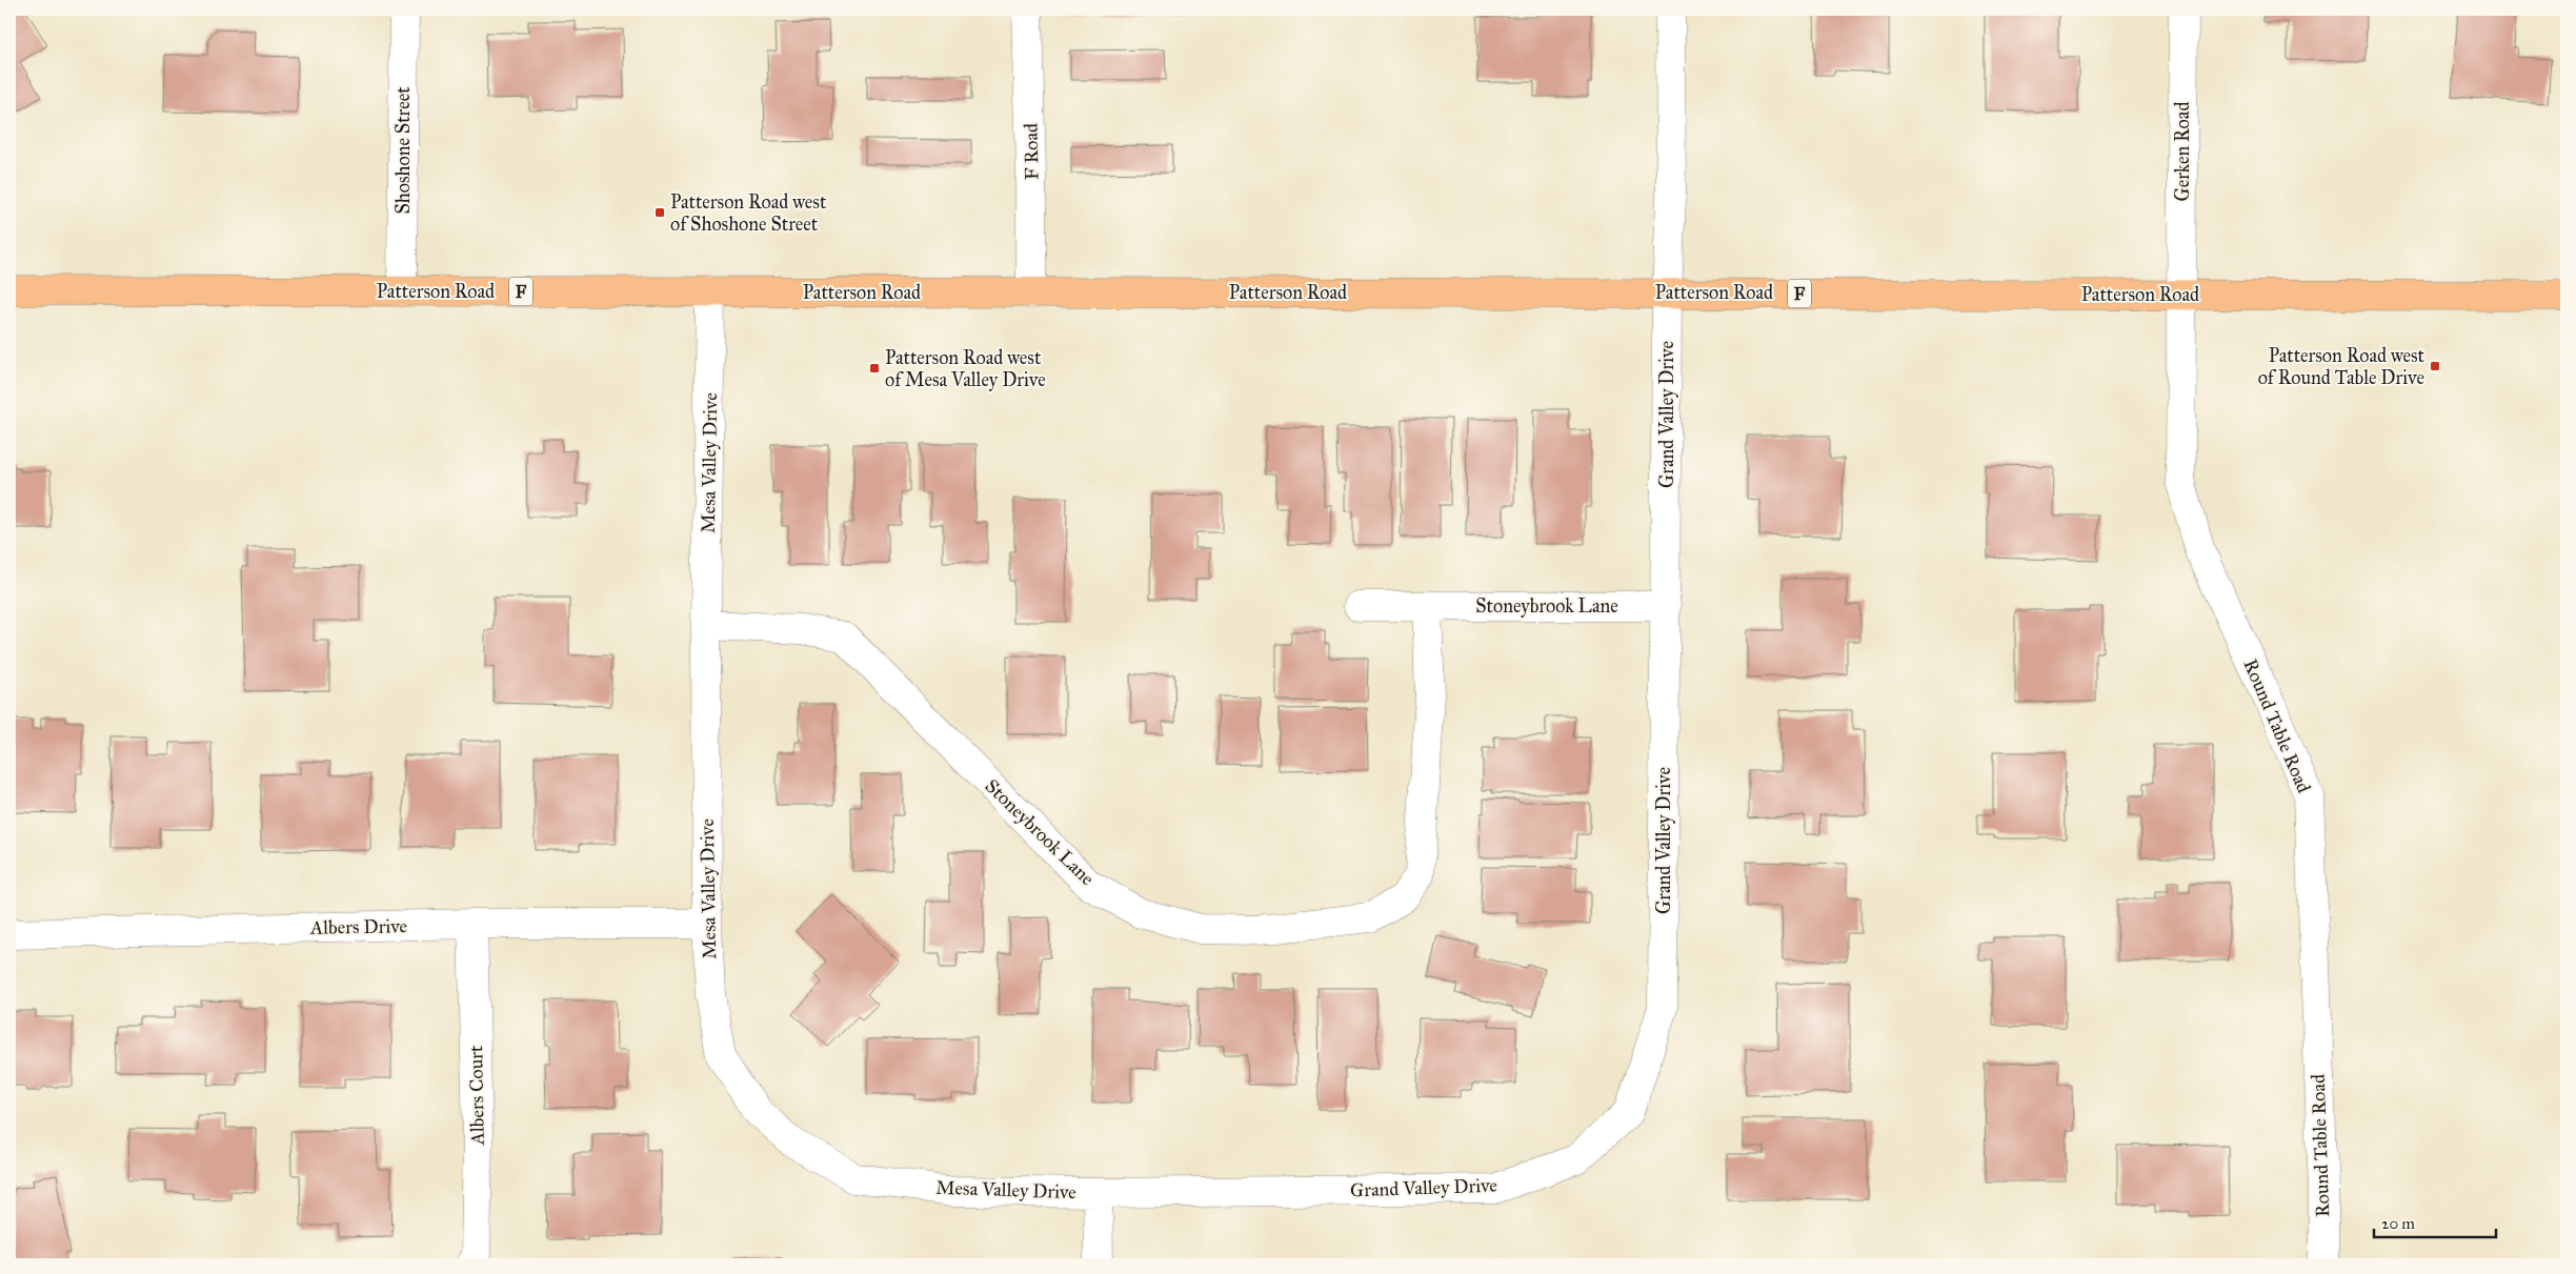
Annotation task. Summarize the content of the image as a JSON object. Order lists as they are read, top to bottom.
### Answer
{
  "streets": {
    "main road": ["Patterson Road", "F"],
    "street": [
      "Shoshone Street",
      "F Road",
      "Gerken Road",
      "Grand Valley Drive",
      "Mesa Valley Drive",
      "Stoneybrook Lane",
      "Round Table Road",
      "Albers Drive",
      "Albers Court"
    ]
  },
  "crossings": [
    ["Shoshone Street", "Patterson Road"],
    ["F Road", "Patterson Road"],
    ["Gerken Road", "Patterson Road"],
    ["Gerken Road", "Round Table Road"],
    ["Patterson Road", "Grand Valley Drive"],
    ["Patterson Road", "Mesa Valley Drive"],
    ["Patterson Road", "Round Table Road"],
    ["Grand Valley Drive", "Mesa Valley Drive"],
    ["Grand Valley Drive", "Stoneybrook Lane"],
    ["Mesa Valley Drive", "Stoneybrook Lane"],
    ["Mesa Valley Drive", "Albers Drive"],
    ["Albers Drive", "Albers Court"]
  ],
  "places": {
    "transit": ["Patterson Road west of Shoshone Street", "Patterson Road west of Round Table Drive", "Patterson Road west of Mesa Valley Drive"]
  },
  "scale_bar": "20 m"
}
